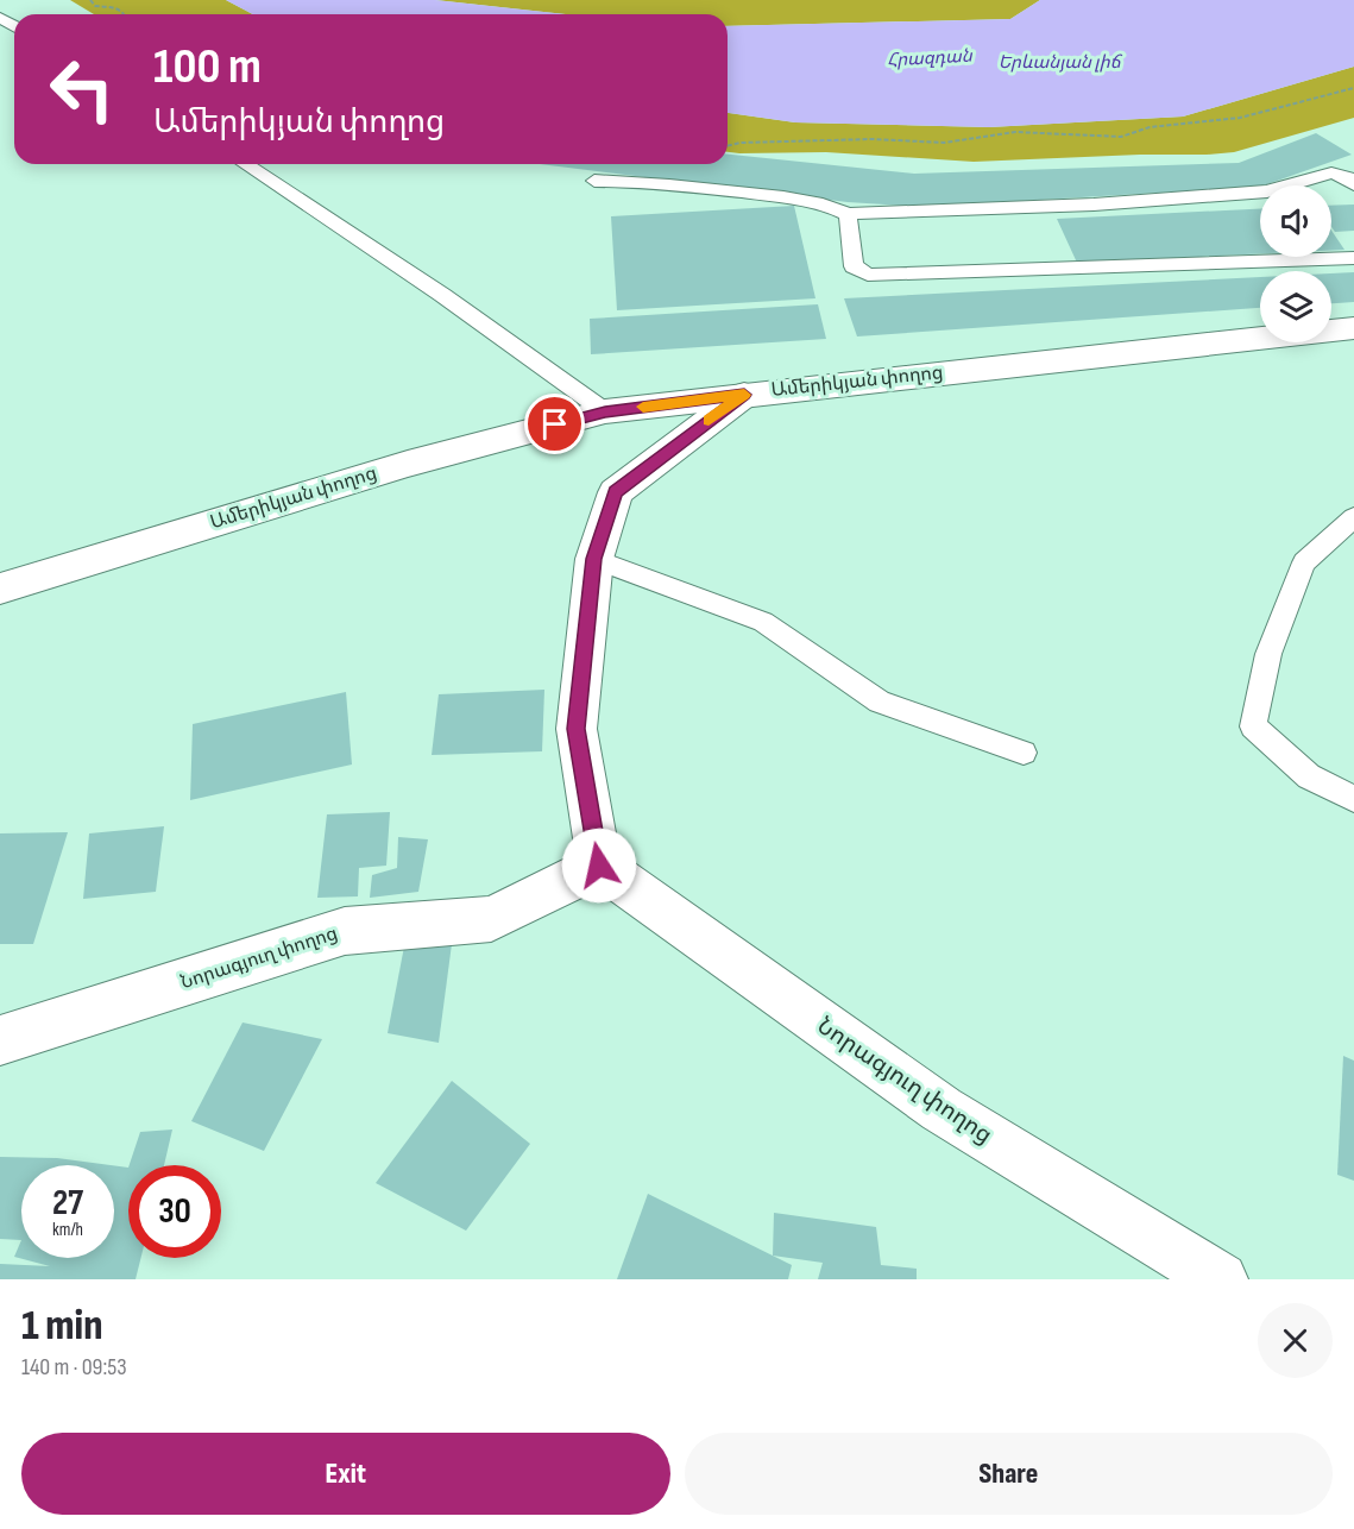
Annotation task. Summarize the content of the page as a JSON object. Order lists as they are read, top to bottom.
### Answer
{
  "streets": {
    "street": ["Ամերիկյան փողոց", "Նորագյուղ փողոց"]
  },
  "water": ["Հրազդան", "Երևանյան լիճ"],
  "page": {
    "turn": ["100 m", "Ամերիկյան փողոց"],
    "speed": "27 km/h",
    "limit": "30",
    "heading": ["1 min", "140 m · 09:53"],
    "buttons": ["Exit", "Share"]
  }
}
